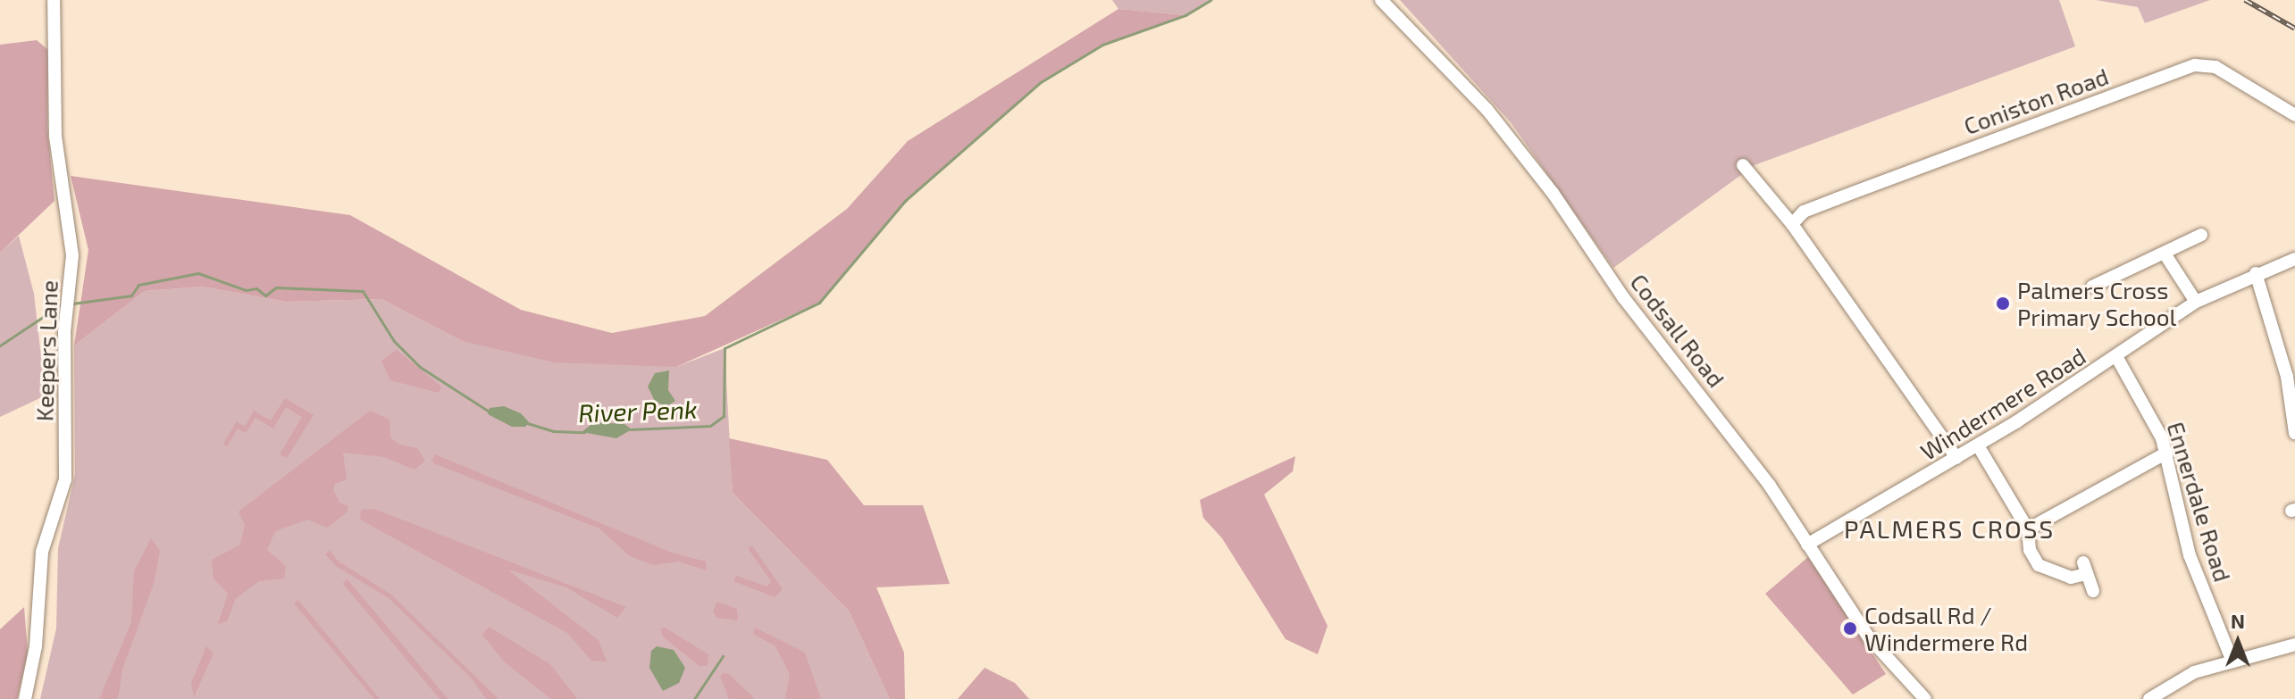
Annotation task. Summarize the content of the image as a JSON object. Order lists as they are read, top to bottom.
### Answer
{
  "streets": {
    "street": [
      "Coniston Road",
      "Codsall Road",
      "Keepers Lane",
      "Windermere Road",
      "Ennerdale Road"
    ]
  },
  "crossings": [
    ["Codsall Road", "Windermere Road"],
    ["Windermere Road", "Ennerdale Road"]
  ],
  "districts": ["PALMERS CROSS"],
  "water": ["River Penk"],
  "places": ["Palmers Cross Primary School", "Codsall Rd / Windermere Rd"],
  "north": "top"
}
